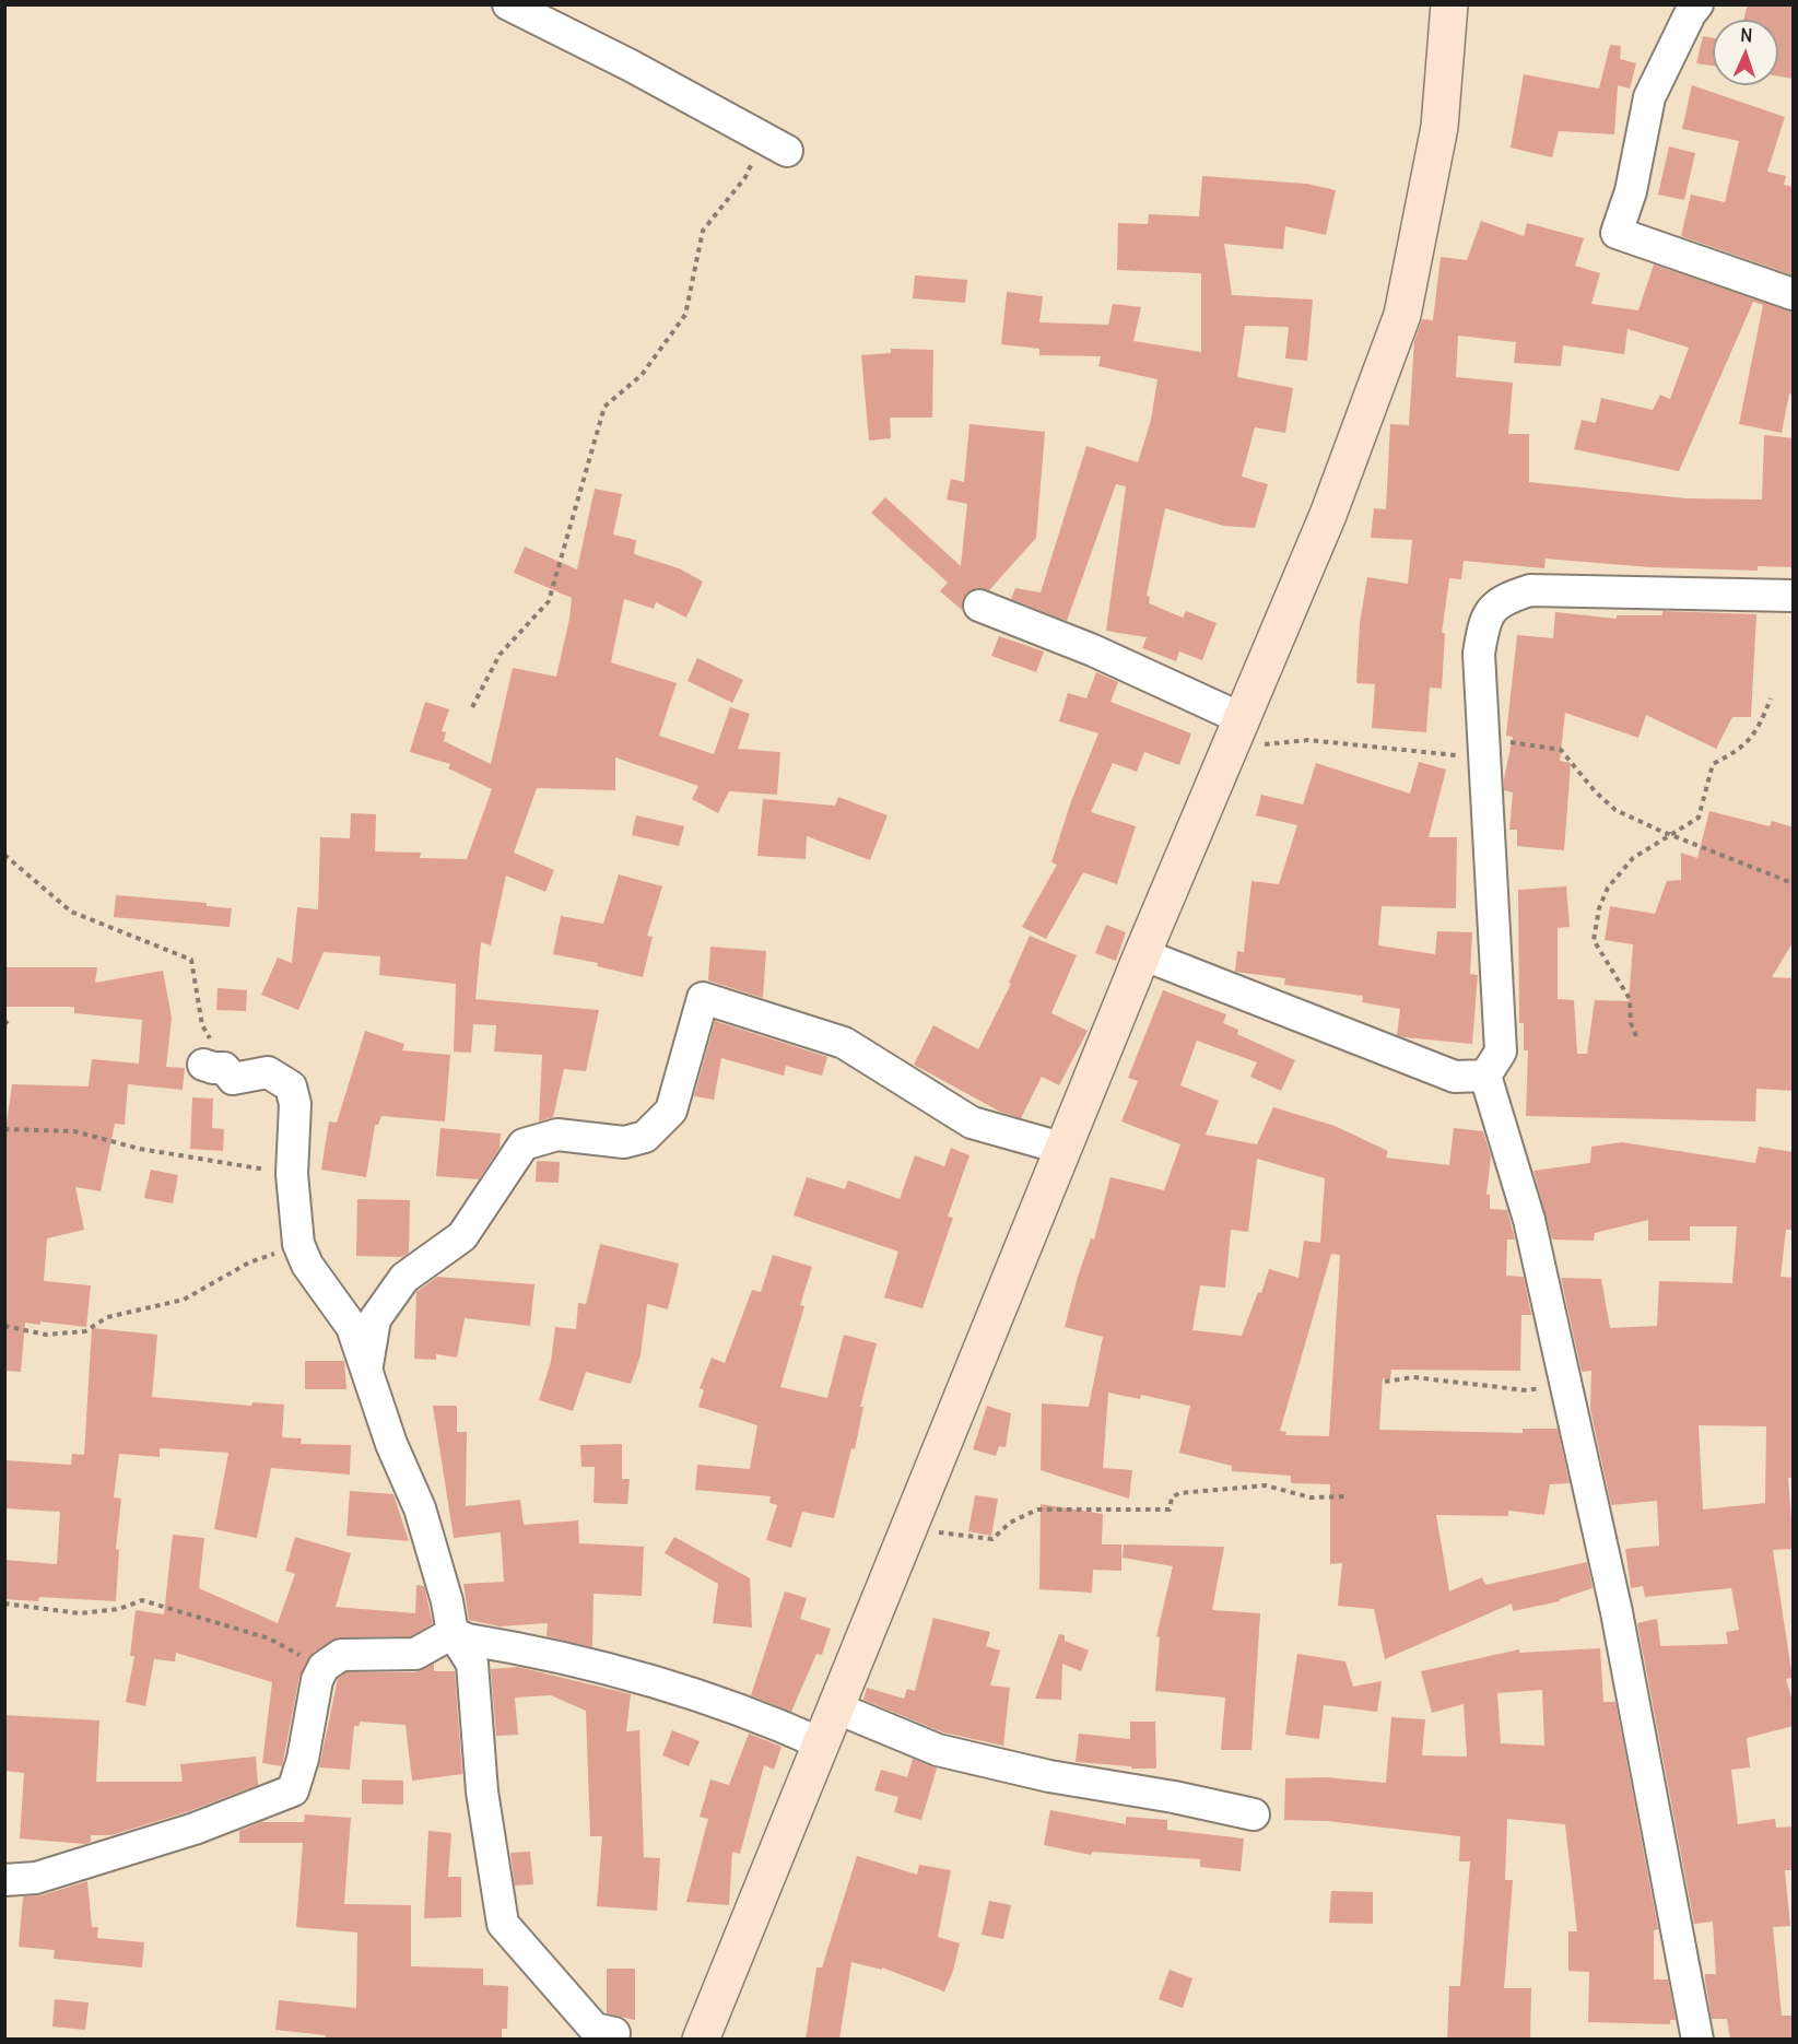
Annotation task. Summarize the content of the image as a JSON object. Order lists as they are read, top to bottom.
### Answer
{
  "north": "top"
}
